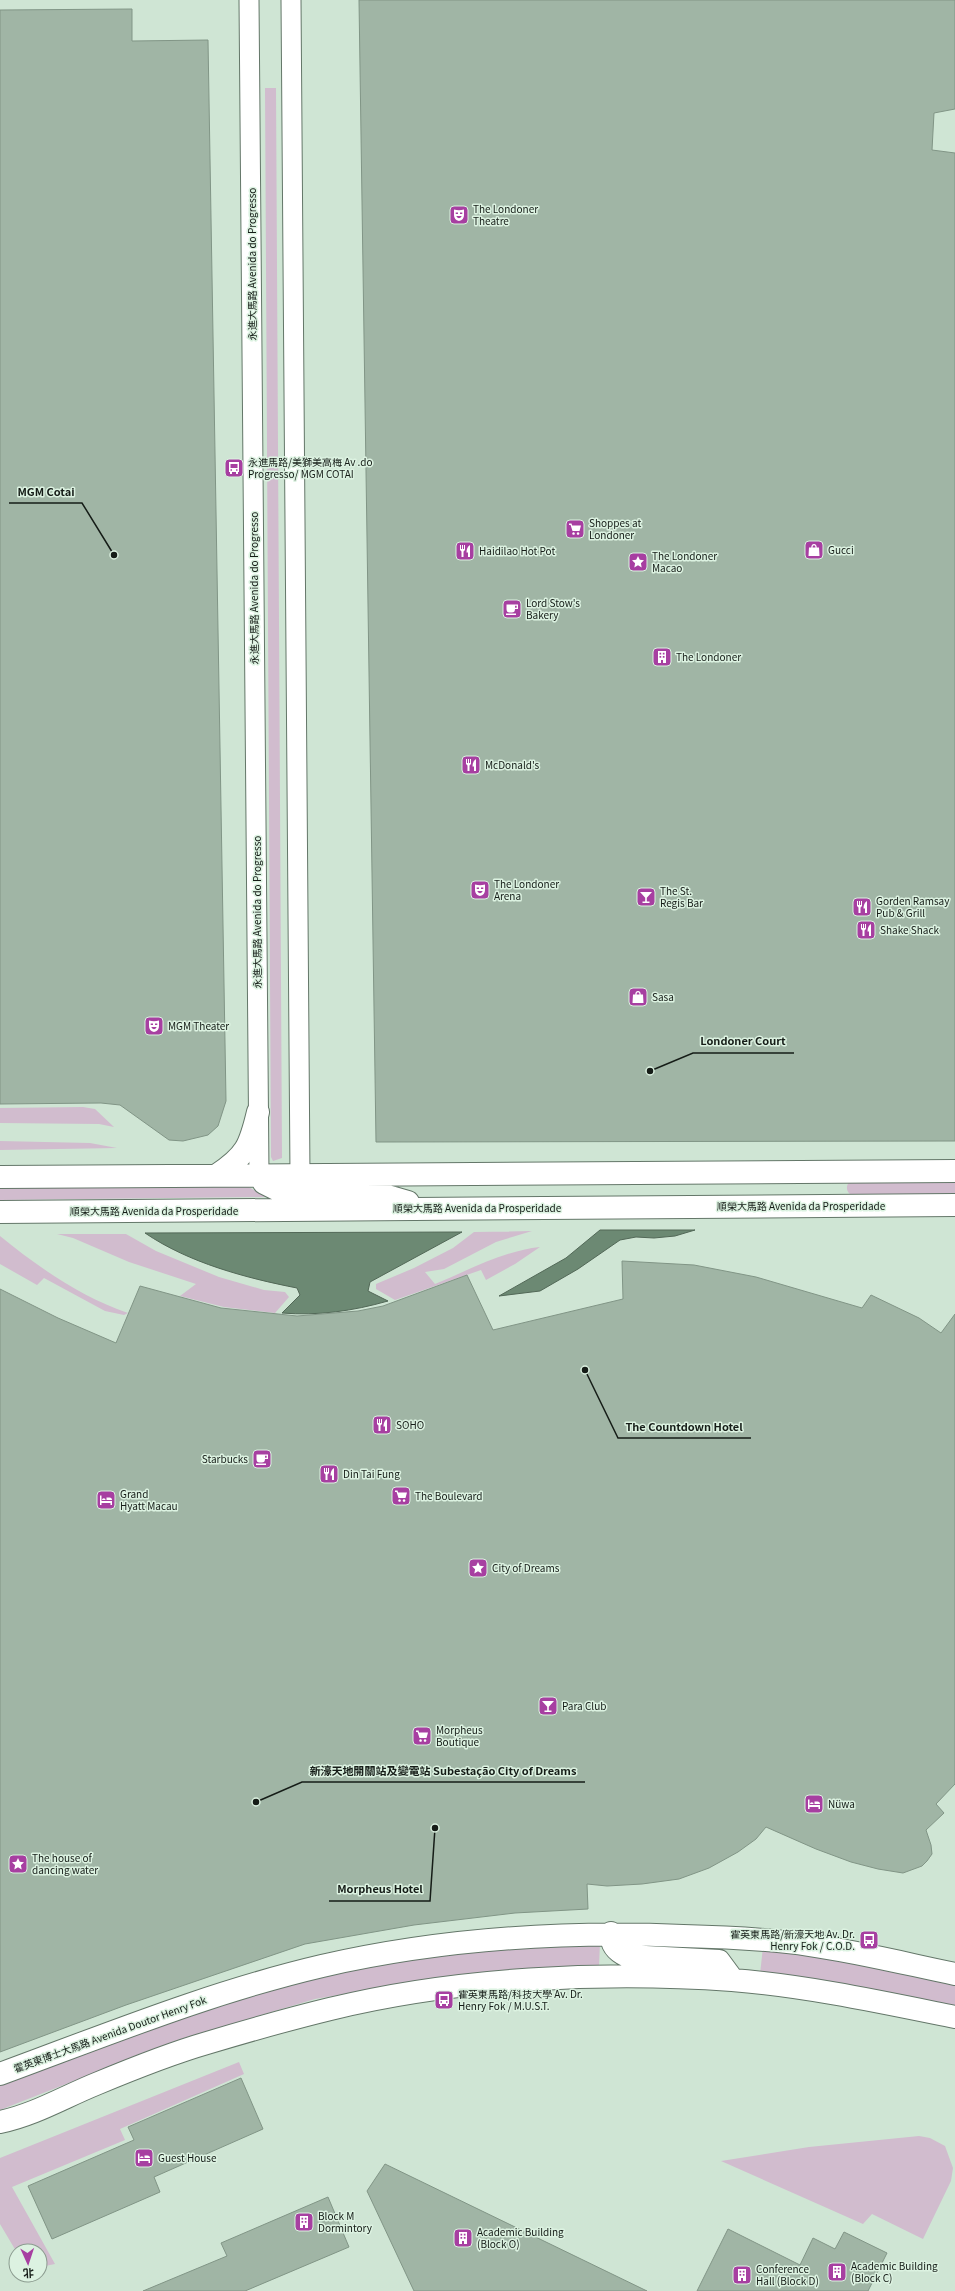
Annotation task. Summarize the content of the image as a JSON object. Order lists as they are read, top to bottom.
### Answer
{
  "streets": {
    "street": ["永進大馬路 Avenida do Progresso", "順榮大馬路 Avenida da Prosperidade", "霍英東博士大馬路 Avenida Doutor Henry Fok"]
  },
  "places": {
    "theatre": ["The Londoner Theatre", "The Londoner Arena", "MGM Theater"],
    "bus stop": ["永進馬路/美獅美高梅 Av .do Progresso/ MGM COTAI", "霍英東馬路/新濠天地 Av. Dr. Henry Fok / C.O.D.", "霍英東馬路/科技大學 Av. Dr. Henry Fok / M.U.S.T."],
    "supermarket": ["Shoppes at Londoner", "The Boulevard", "Morpheus Boutique"],
    "shop": ["Gucci", "Sasa"],
    "restaurant": [
      "Haidilao Hot Pot",
      "McDonald's",
      "Gorden Ramsay Pub & Grill",
      "Shake Shack",
      "SOHO",
      "Din Tai Fung"
    ],
    "other": [
      "MGM Cotai",
      "Londoner Court",
      "The Countdown Hotel",
      "新濠天地開關站及變電站 Subestação City of Dreams",
      "Morpheus Hotel"
    ],
    "place": ["The Londoner Macao", "City of Dreams", "The house of dancing water"],
    "cafe": ["Lord Stow's Bakery", "Starbucks"],
    "building": [
      "The Londoner",
      "Block M Dormintory",
      "Academic Building (Block O)",
      "Academic Building (Block C)",
      "Conference Hall (Block D)"
    ],
    "bar": ["The St. Regis Bar", "Para Club"],
    "hotel": ["Grand Hyatt Macau", "Nüwa", "Guest House"]
  },
  "north": "bottom"
}
